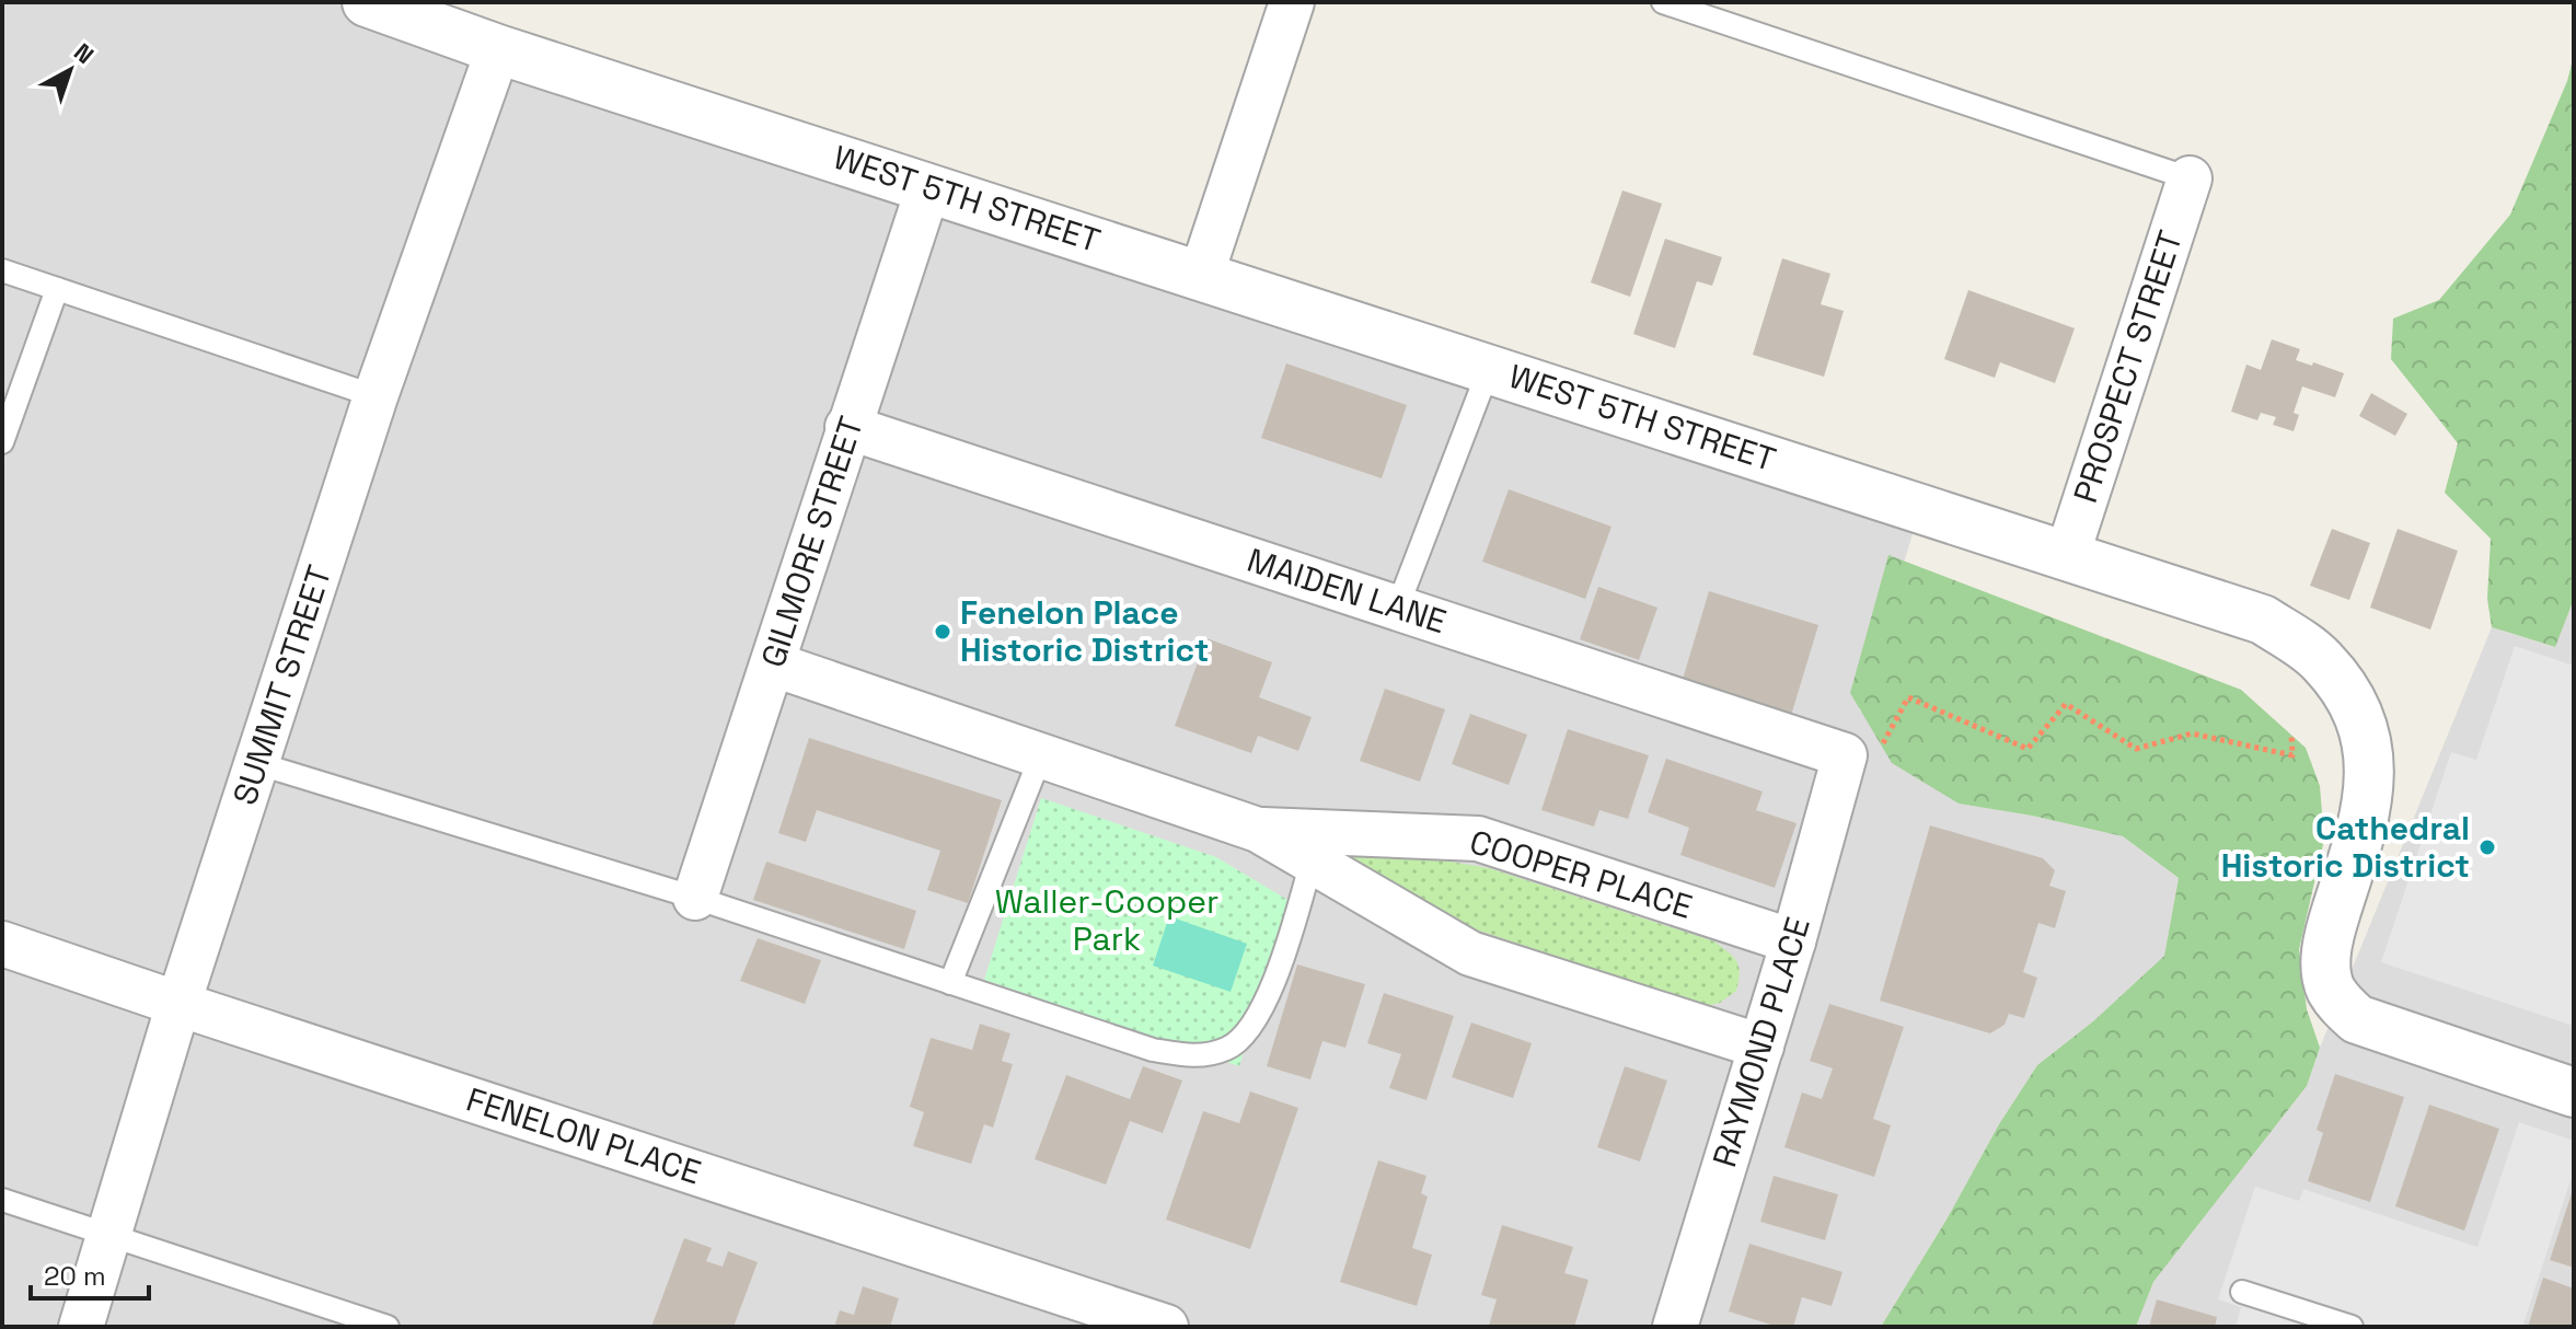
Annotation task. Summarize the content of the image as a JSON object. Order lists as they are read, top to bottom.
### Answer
{
  "streets": {
    "street": [
      "WEST 5TH STREET",
      "PROSPECT STREET",
      "GILMORE STREET",
      "MAIDEN LANE",
      "SUMMIT STREET",
      "COOPER PLACE",
      "RAYMOND PLACE",
      "FENELON PLACE"
    ]
  },
  "crossings": [
    ["WEST 5TH STREET", "PROSPECT STREET"],
    ["WEST 5TH STREET", "GILMORE STREET"],
    ["WEST 5TH STREET", "SUMMIT STREET"],
    ["GILMORE STREET", "MAIDEN LANE"],
    ["GILMORE STREET", "COOPER PLACE"],
    ["MAIDEN LANE", "RAYMOND PLACE"],
    ["SUMMIT STREET", "FENELON PLACE"],
    ["COOPER PLACE", "RAYMOND PLACE"]
  ],
  "parks": ["Waller-Cooper Park"],
  "places": ["Fenelon Place Historic District", "Cathedral Historic District"],
  "scale_bar": "20 m",
  "north": "top right"
}
